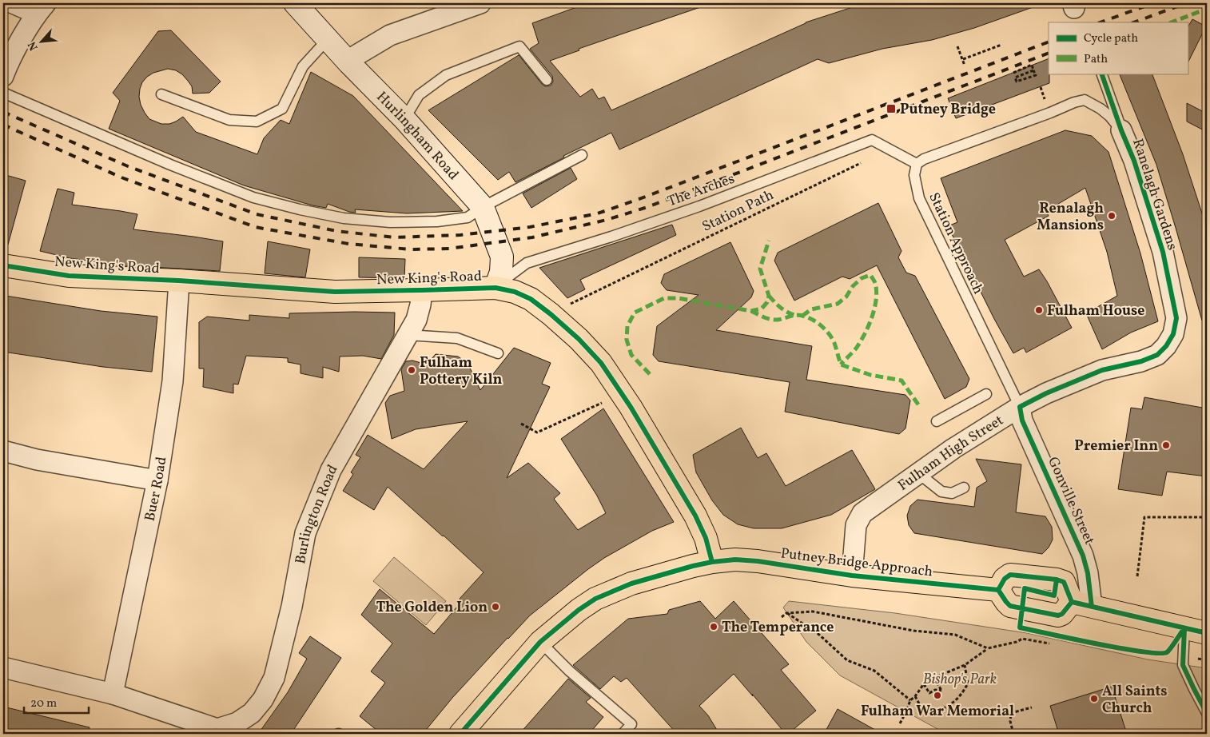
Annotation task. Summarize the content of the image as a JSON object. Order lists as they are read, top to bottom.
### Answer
{
  "streets": {
    "main road": ["New King's Road", "Putney Bridge Approach"],
    "street": [
      "Hurlingham Road",
      "Ranelagh Gardens",
      "Fulham High Street",
      "Buer Road",
      "Gonville Street",
      "Burlington Road"
    ],
    "lane": ["The Arches", "Station Approach"],
    "path": ["Station Path"]
  },
  "crossings": [
    ["Hurlingham Road", "The Arches"],
    ["Hurlingham Road", "New King's Road"],
    ["The Arches", "Station Approach"],
    ["The Arches", "New King's Road"],
    ["Ranelagh Gardens", "Fulham High Street"],
    ["Station Approach", "Fulham High Street"],
    ["Station Approach", "Gonville Street"],
    ["New King's Road", "Buer Road"],
    ["New King's Road", "Burlington Road"],
    ["New King's Road", "Putney Bridge Approach"],
    ["Fulham High Street", "Gonville Street"],
    ["Fulham High Street", "Putney Bridge Approach"],
    ["Buer Road", "Burlington Road"]
  ],
  "parks": ["Bishop's Park"],
  "places": {
    "transit": ["Putney Bridge"],
    "other": [
      "Renalagh Mansions",
      "Fulham House",
      "Fulham Pottery Kiln",
      "Premier Inn",
      "The Golden Lion",
      "The Temperance",
      "Fulham War Memorial",
      "All Saints Church"
    ]
  },
  "legend": ["Cycle path", "Path"],
  "scale_bar": "20 m",
  "north": "bottom left"
}
